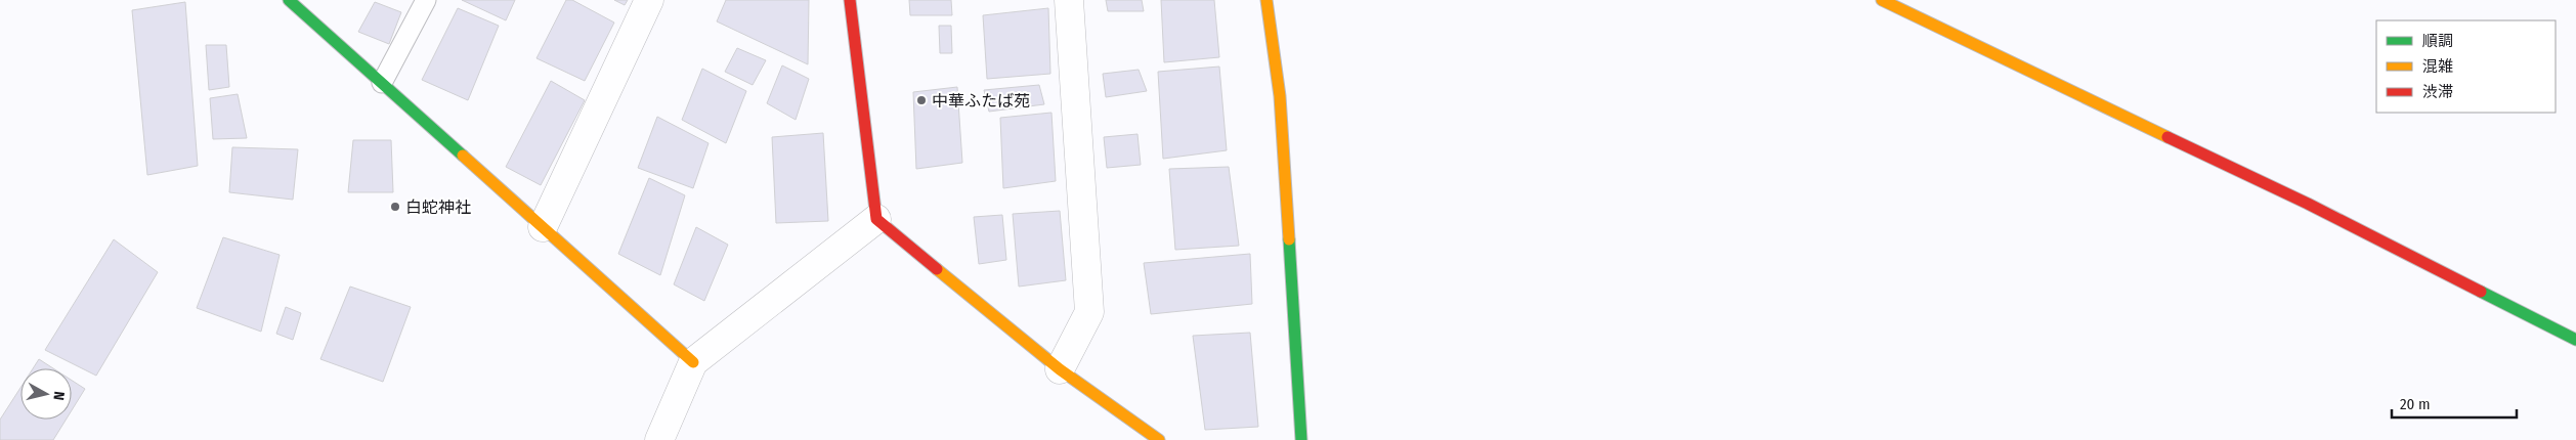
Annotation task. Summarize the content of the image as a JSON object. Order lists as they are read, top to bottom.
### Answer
{
  "places": ["中華ふたば苑", "白蛇神社"],
  "legend": ["順調", "混雑", "渋滞"],
  "scale_bar": "20 m",
  "north": "right"
}
